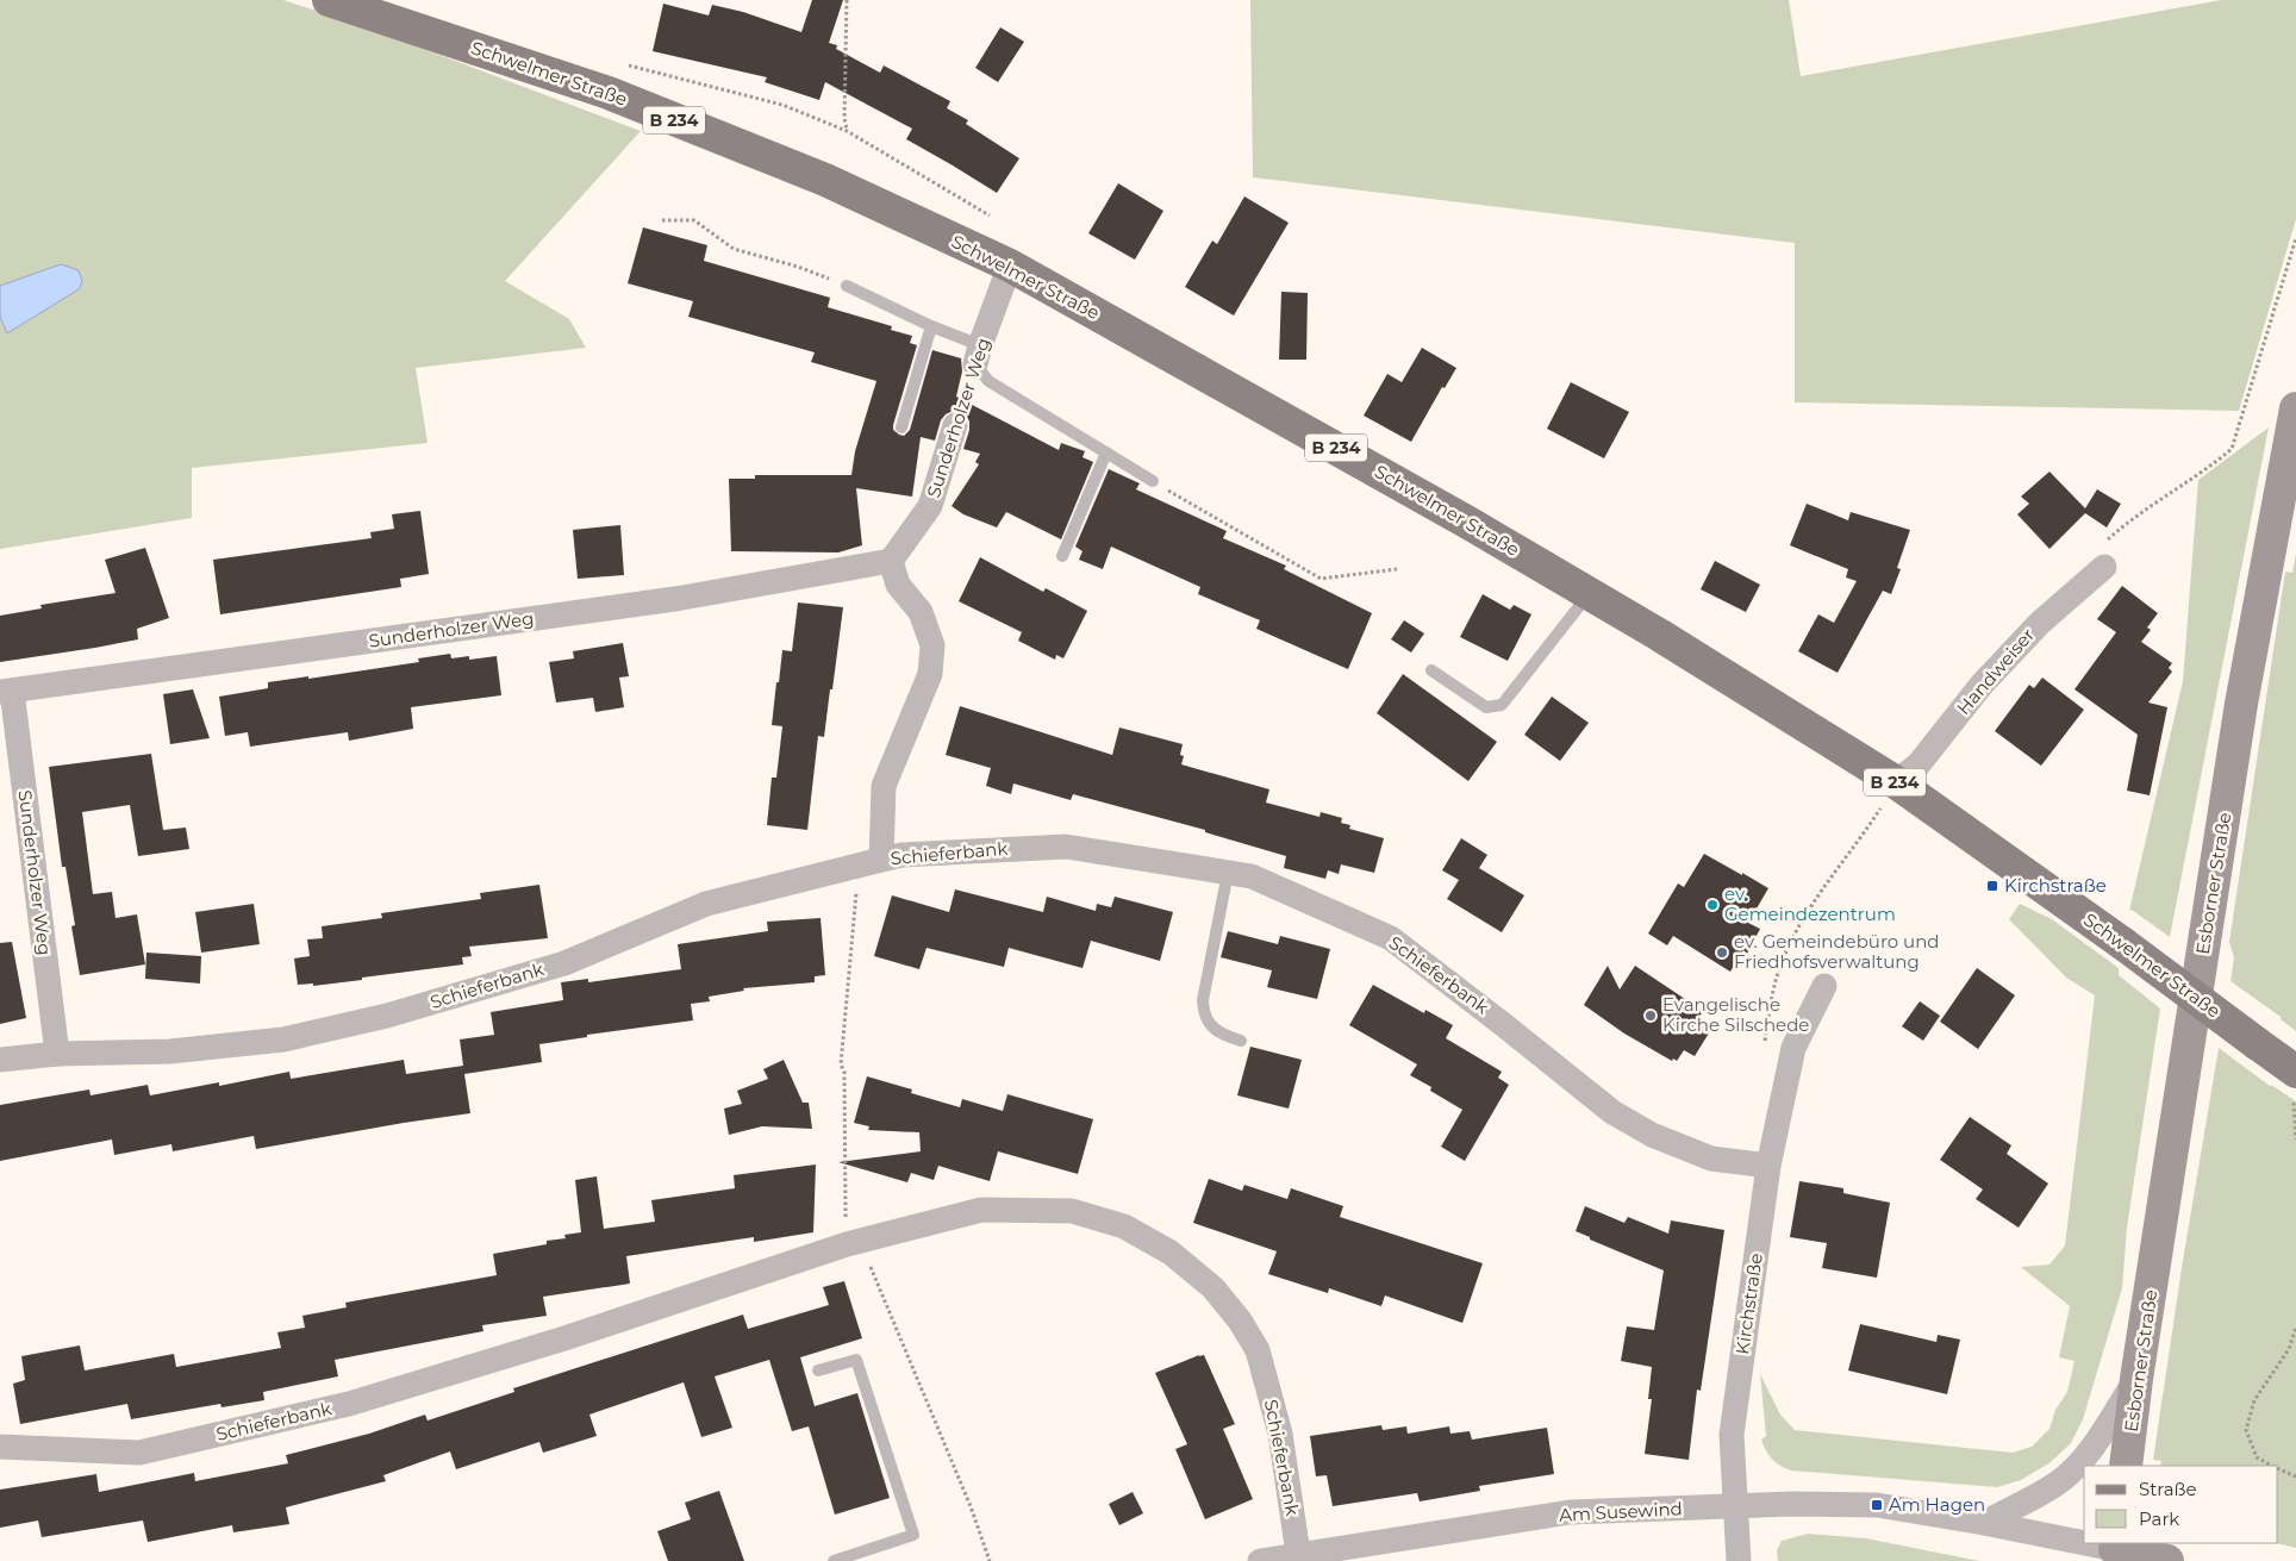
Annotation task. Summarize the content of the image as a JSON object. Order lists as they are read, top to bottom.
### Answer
{
  "streets": {
    "main road": ["Schwelmer Straße", "B 234", "Esborner Straße"],
    "street": [
      "Sunderholzer Weg",
      "Handweiser",
      "Schieferbank",
      "Kirchstraße",
      "Am Susewind"
    ]
  },
  "crossings": [
    ["Schwelmer Straße", "Sunderholzer Weg"],
    ["Schwelmer Straße", "Handweiser"],
    ["Sunderholzer Weg", "Schieferbank"],
    ["Schieferbank", "Kirchstraße"],
    ["Schieferbank", "Am Susewind"],
    ["Kirchstraße", "Am Susewind"]
  ],
  "places": {
    "transit": ["Kirchstraße", "Am Hagen"],
    "other": ["ev. Gemeindezentrum", "ev. Gemeindebüro und Friedhofsverwaltung", "Evangelische Kirche Silschede"]
  },
  "legend": ["Straße", "Park"]
}
